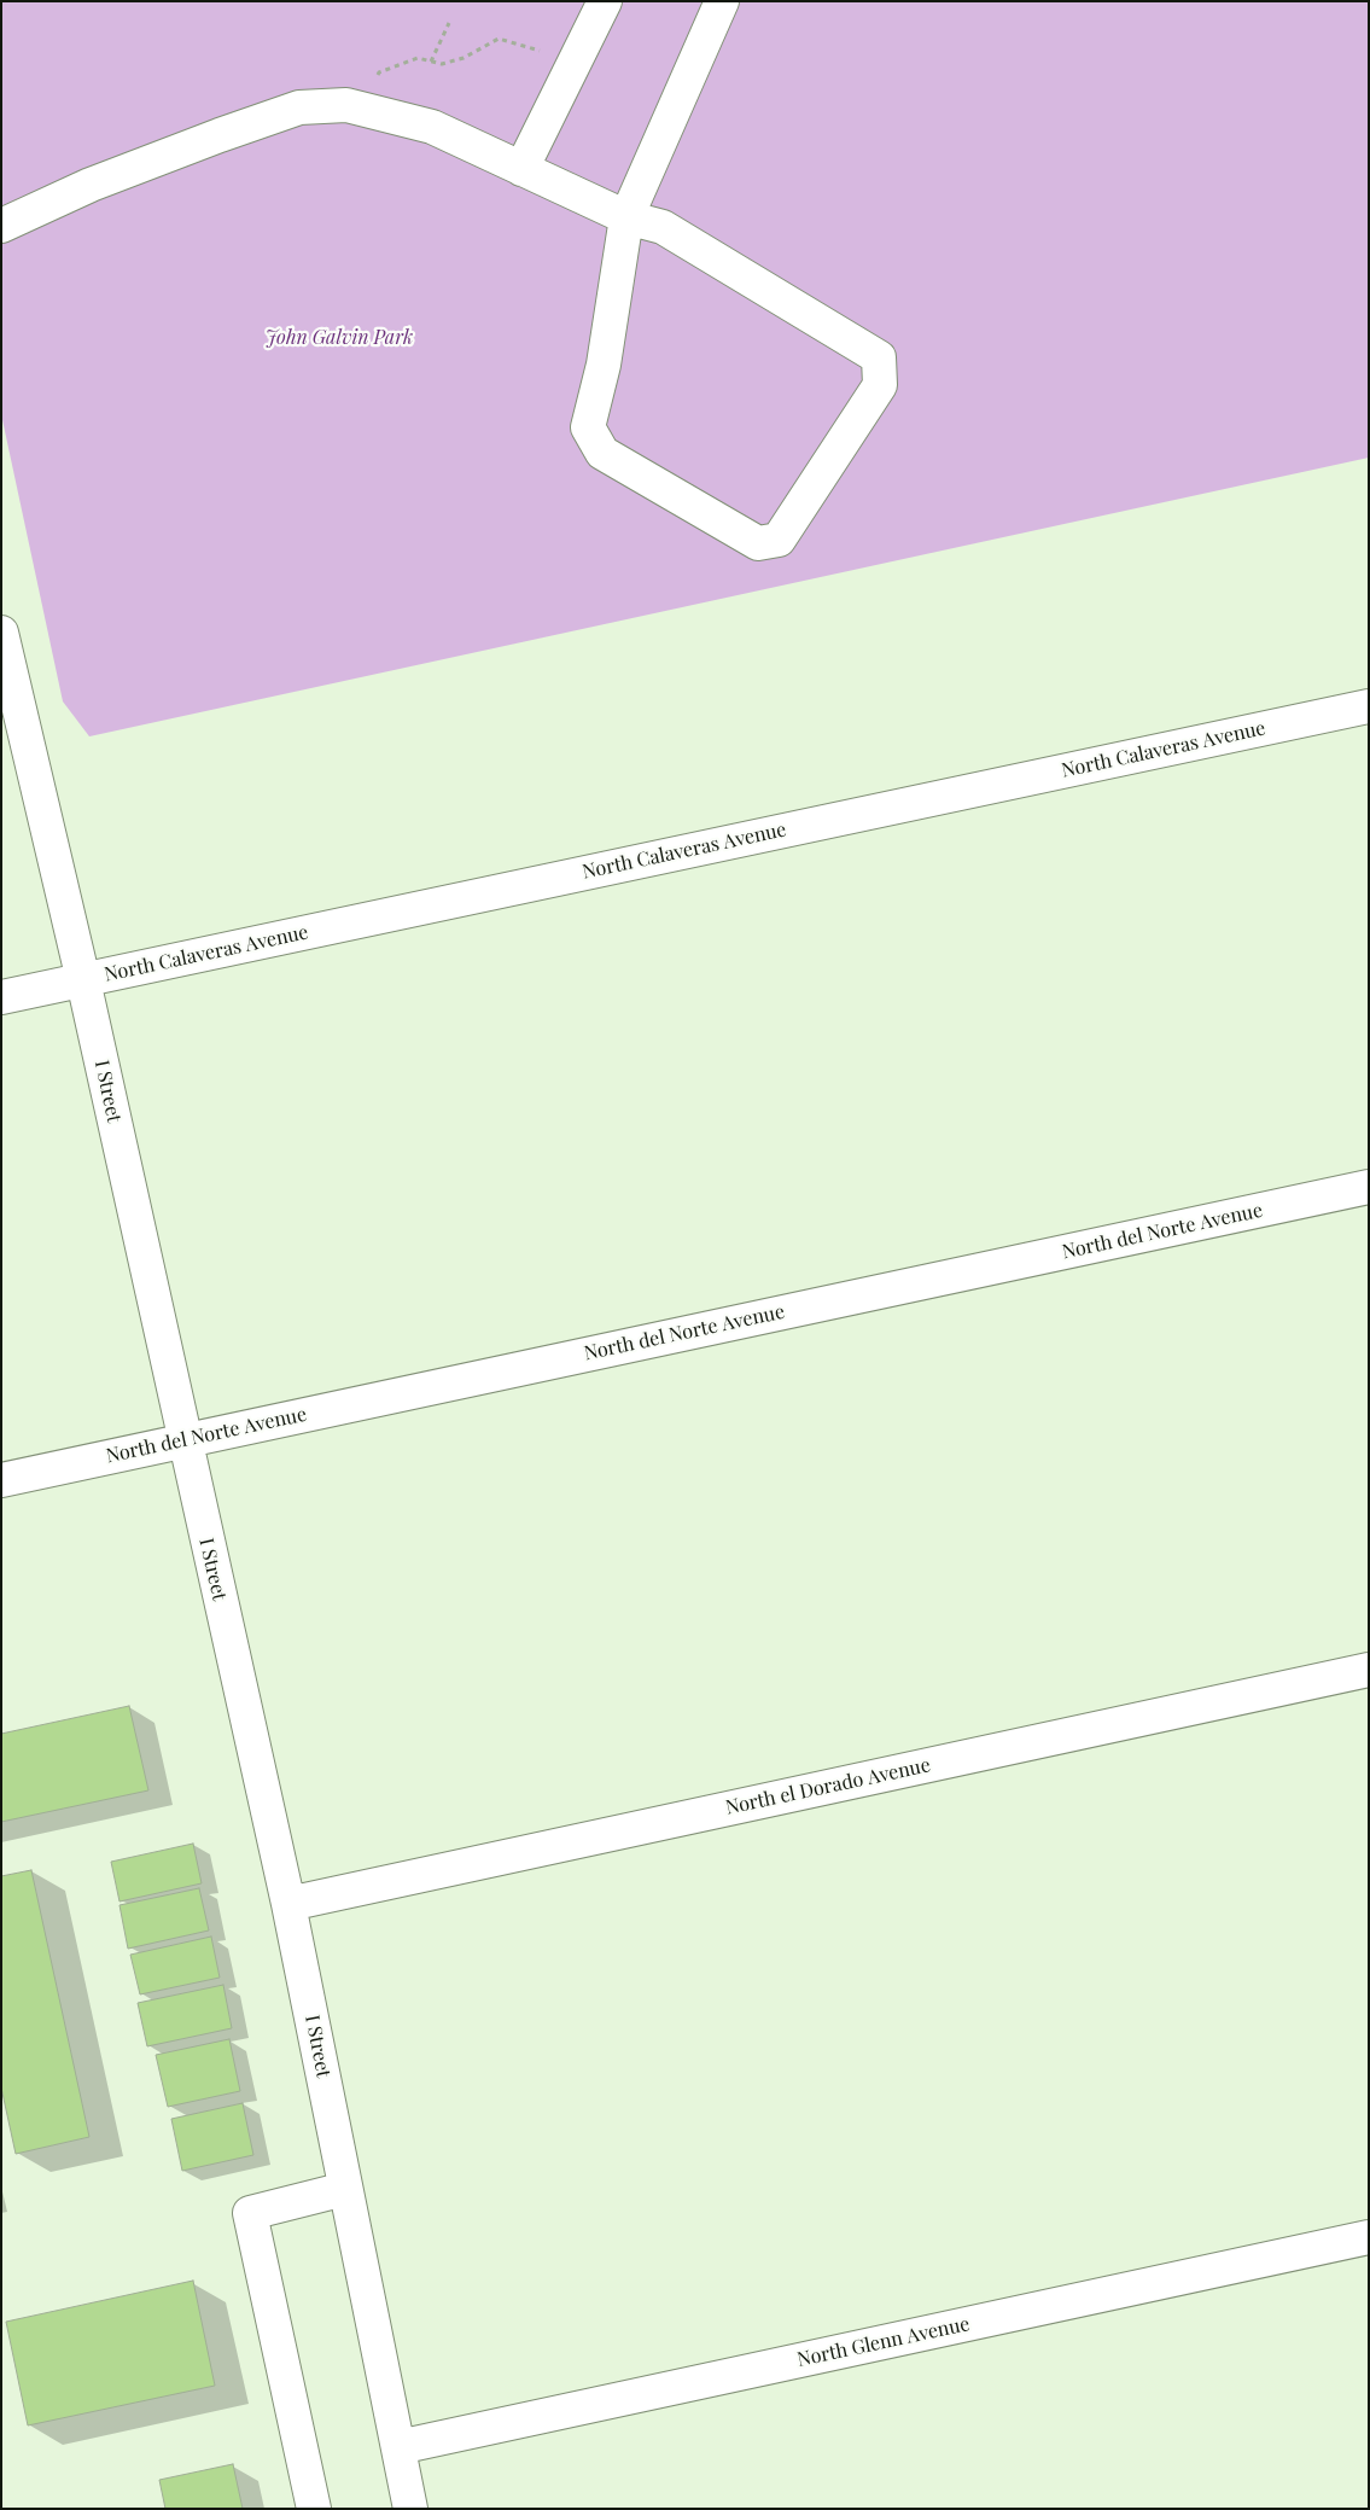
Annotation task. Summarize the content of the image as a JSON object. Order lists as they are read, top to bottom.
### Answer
{
  "streets": {
    "street": [
      "North Calaveras Avenue",
      "I Street",
      "North del Norte Avenue",
      "North el Dorado Avenue",
      "North Glenn Avenue"
    ]
  },
  "crossings": [
    ["North Calaveras Avenue", "I Street"],
    ["I Street", "North del Norte Avenue"],
    ["I Street", "North el Dorado Avenue"],
    ["I Street", "North Glenn Avenue"]
  ],
  "parks": ["John Galvin Park"]
}
